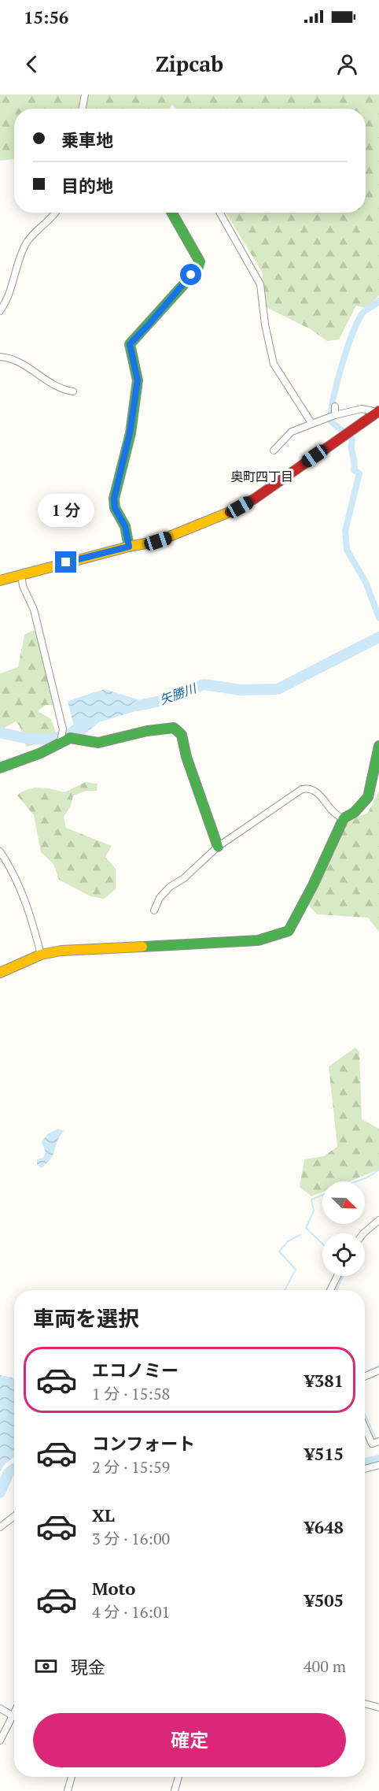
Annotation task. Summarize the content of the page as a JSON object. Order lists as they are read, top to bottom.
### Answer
{
  "districts": ["奥町四丁目"],
  "water": ["矢勝川"],
  "north": "bottom right",
  "page": {
    "status": "15:56",
    "header": "Zipcab",
    "banner": ["乗車地", "目的地"],
    "bubble": "1 分",
    "heading": "車両を選択",
    "list": [
      {
        "name": "エコノミー",
        "note": "1 分 · 15:58",
        "value": "¥381"
      },
      {
        "name": "コンフォート",
        "note": "2 分 · 15:59",
        "value": "¥515"
      },
      {
        "name": "XL",
        "note": "3 分 · 16:00",
        "value": "¥648"
      },
      {
        "name": "Moto",
        "note": "4 分 · 16:01",
        "value": "¥505"
      }
    ],
    "pay": ["現金", "400 m"],
    "buttons": "確定"
  }
}
